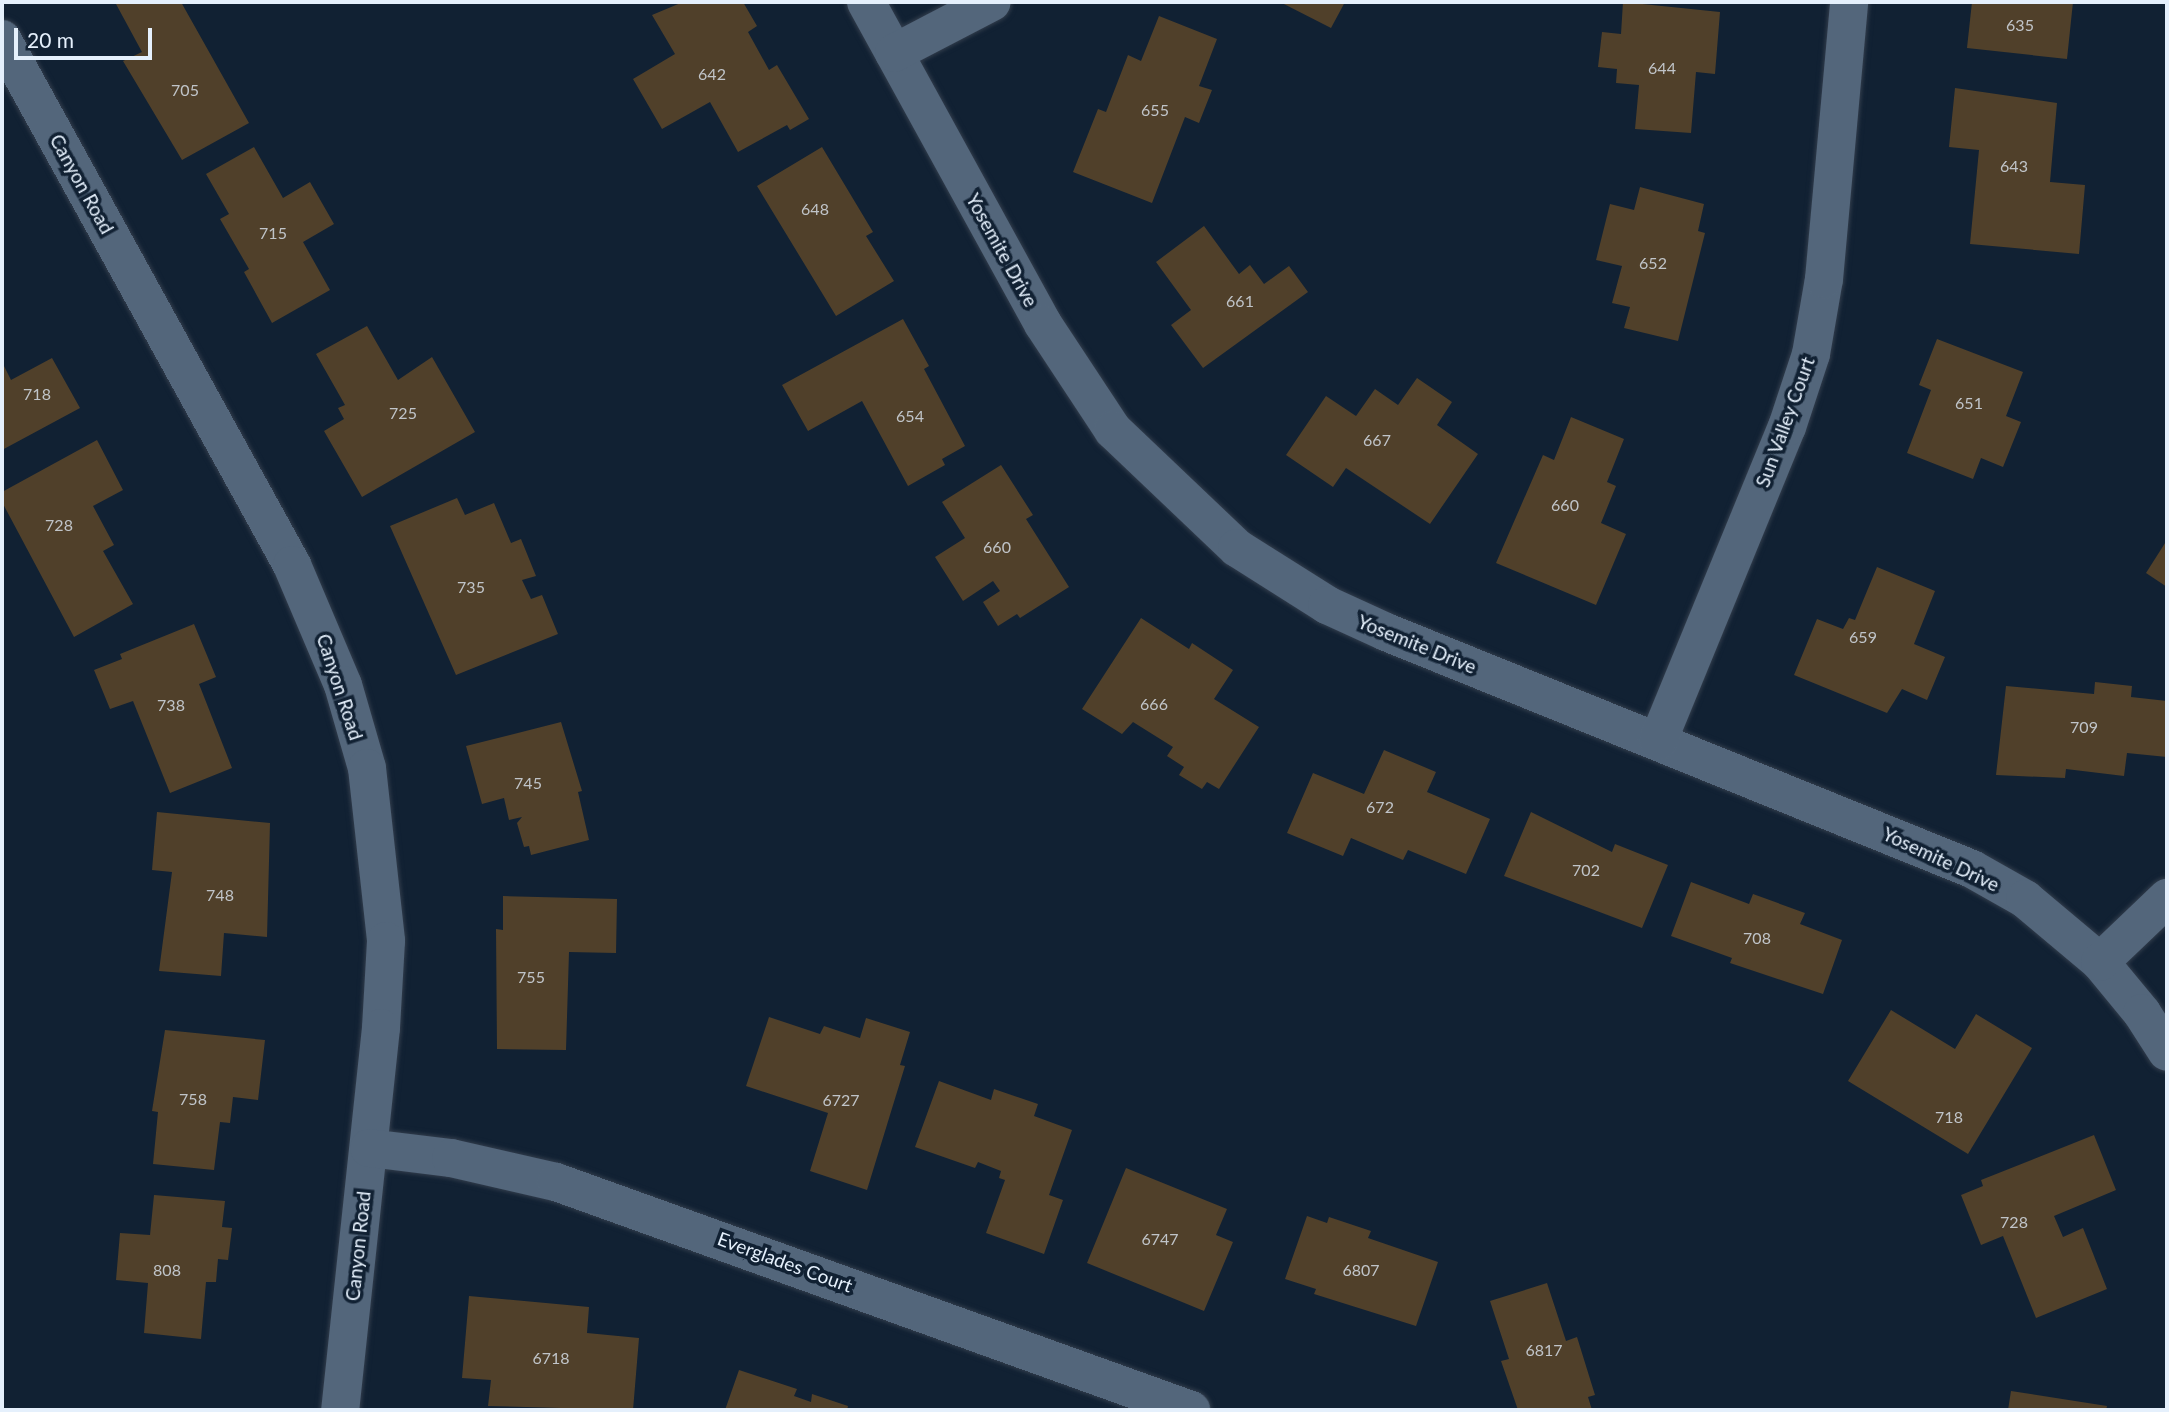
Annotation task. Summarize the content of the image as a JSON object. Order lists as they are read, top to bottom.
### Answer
{
  "streets": {
    "street": [
      "Canyon Road",
      "Yosemite Drive",
      "Sun Valley Court",
      "Everglades Court"
    ]
  },
  "crossings": [
    ["Canyon Road", "Everglades Court"],
    ["Yosemite Drive", "Sun Valley Court"]
  ],
  "house_numbers": [
    "635",
    "644",
    "642",
    "705",
    "655",
    "643",
    "648",
    "715",
    "652",
    "661",
    "718",
    "651",
    "725",
    "654",
    "667",
    "660",
    "728",
    "660",
    "735",
    "659",
    "666",
    "738",
    "709",
    "745",
    "672",
    "702",
    "748",
    "708",
    "755",
    "758",
    "6727",
    "718",
    "728",
    "6747",
    "808",
    "6807",
    "6817",
    "6718"
  ],
  "scale_bar": "20 m"
}
